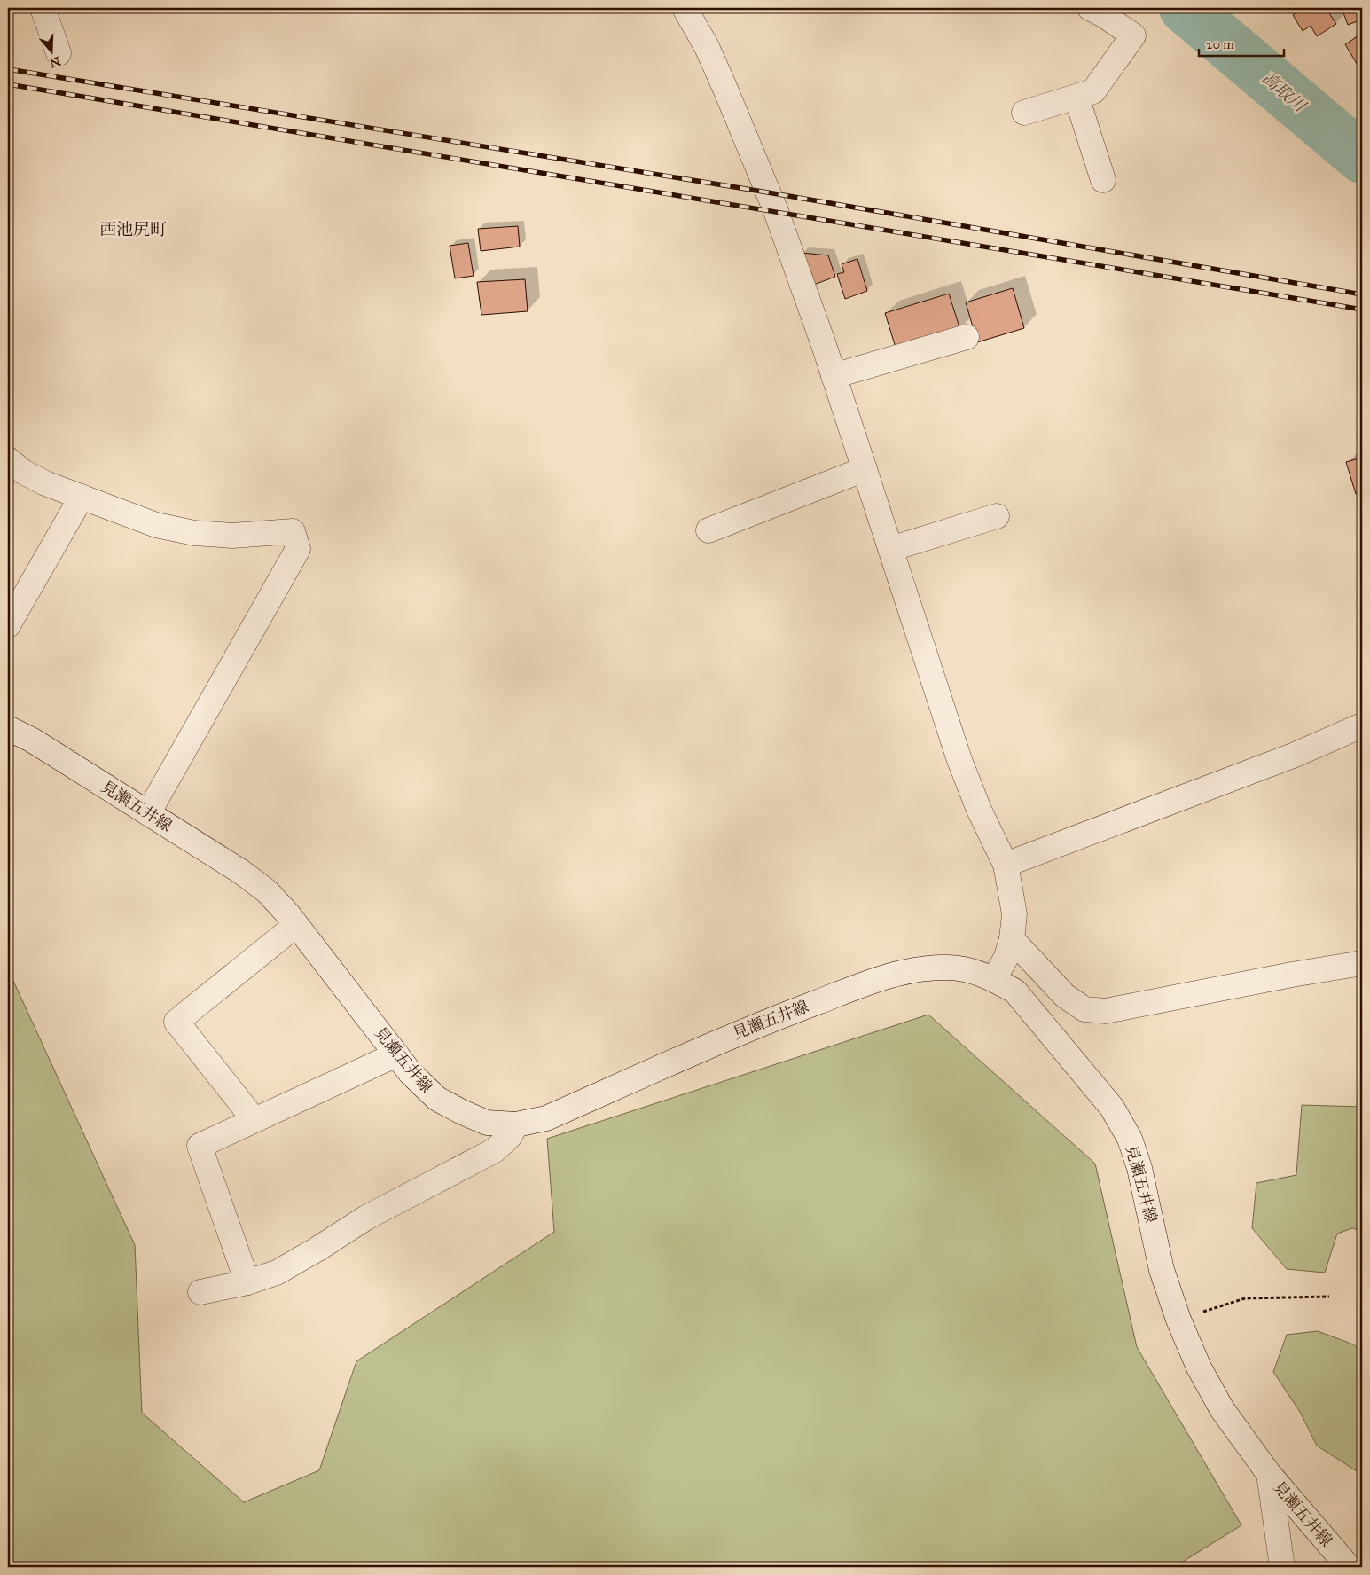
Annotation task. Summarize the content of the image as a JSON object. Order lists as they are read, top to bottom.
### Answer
{
  "streets": {
    "street": ["見瀬五井線"]
  },
  "districts": ["西池尻町"],
  "water": ["高取川"],
  "scale_bar": "20 m",
  "north": "bottom"
}
